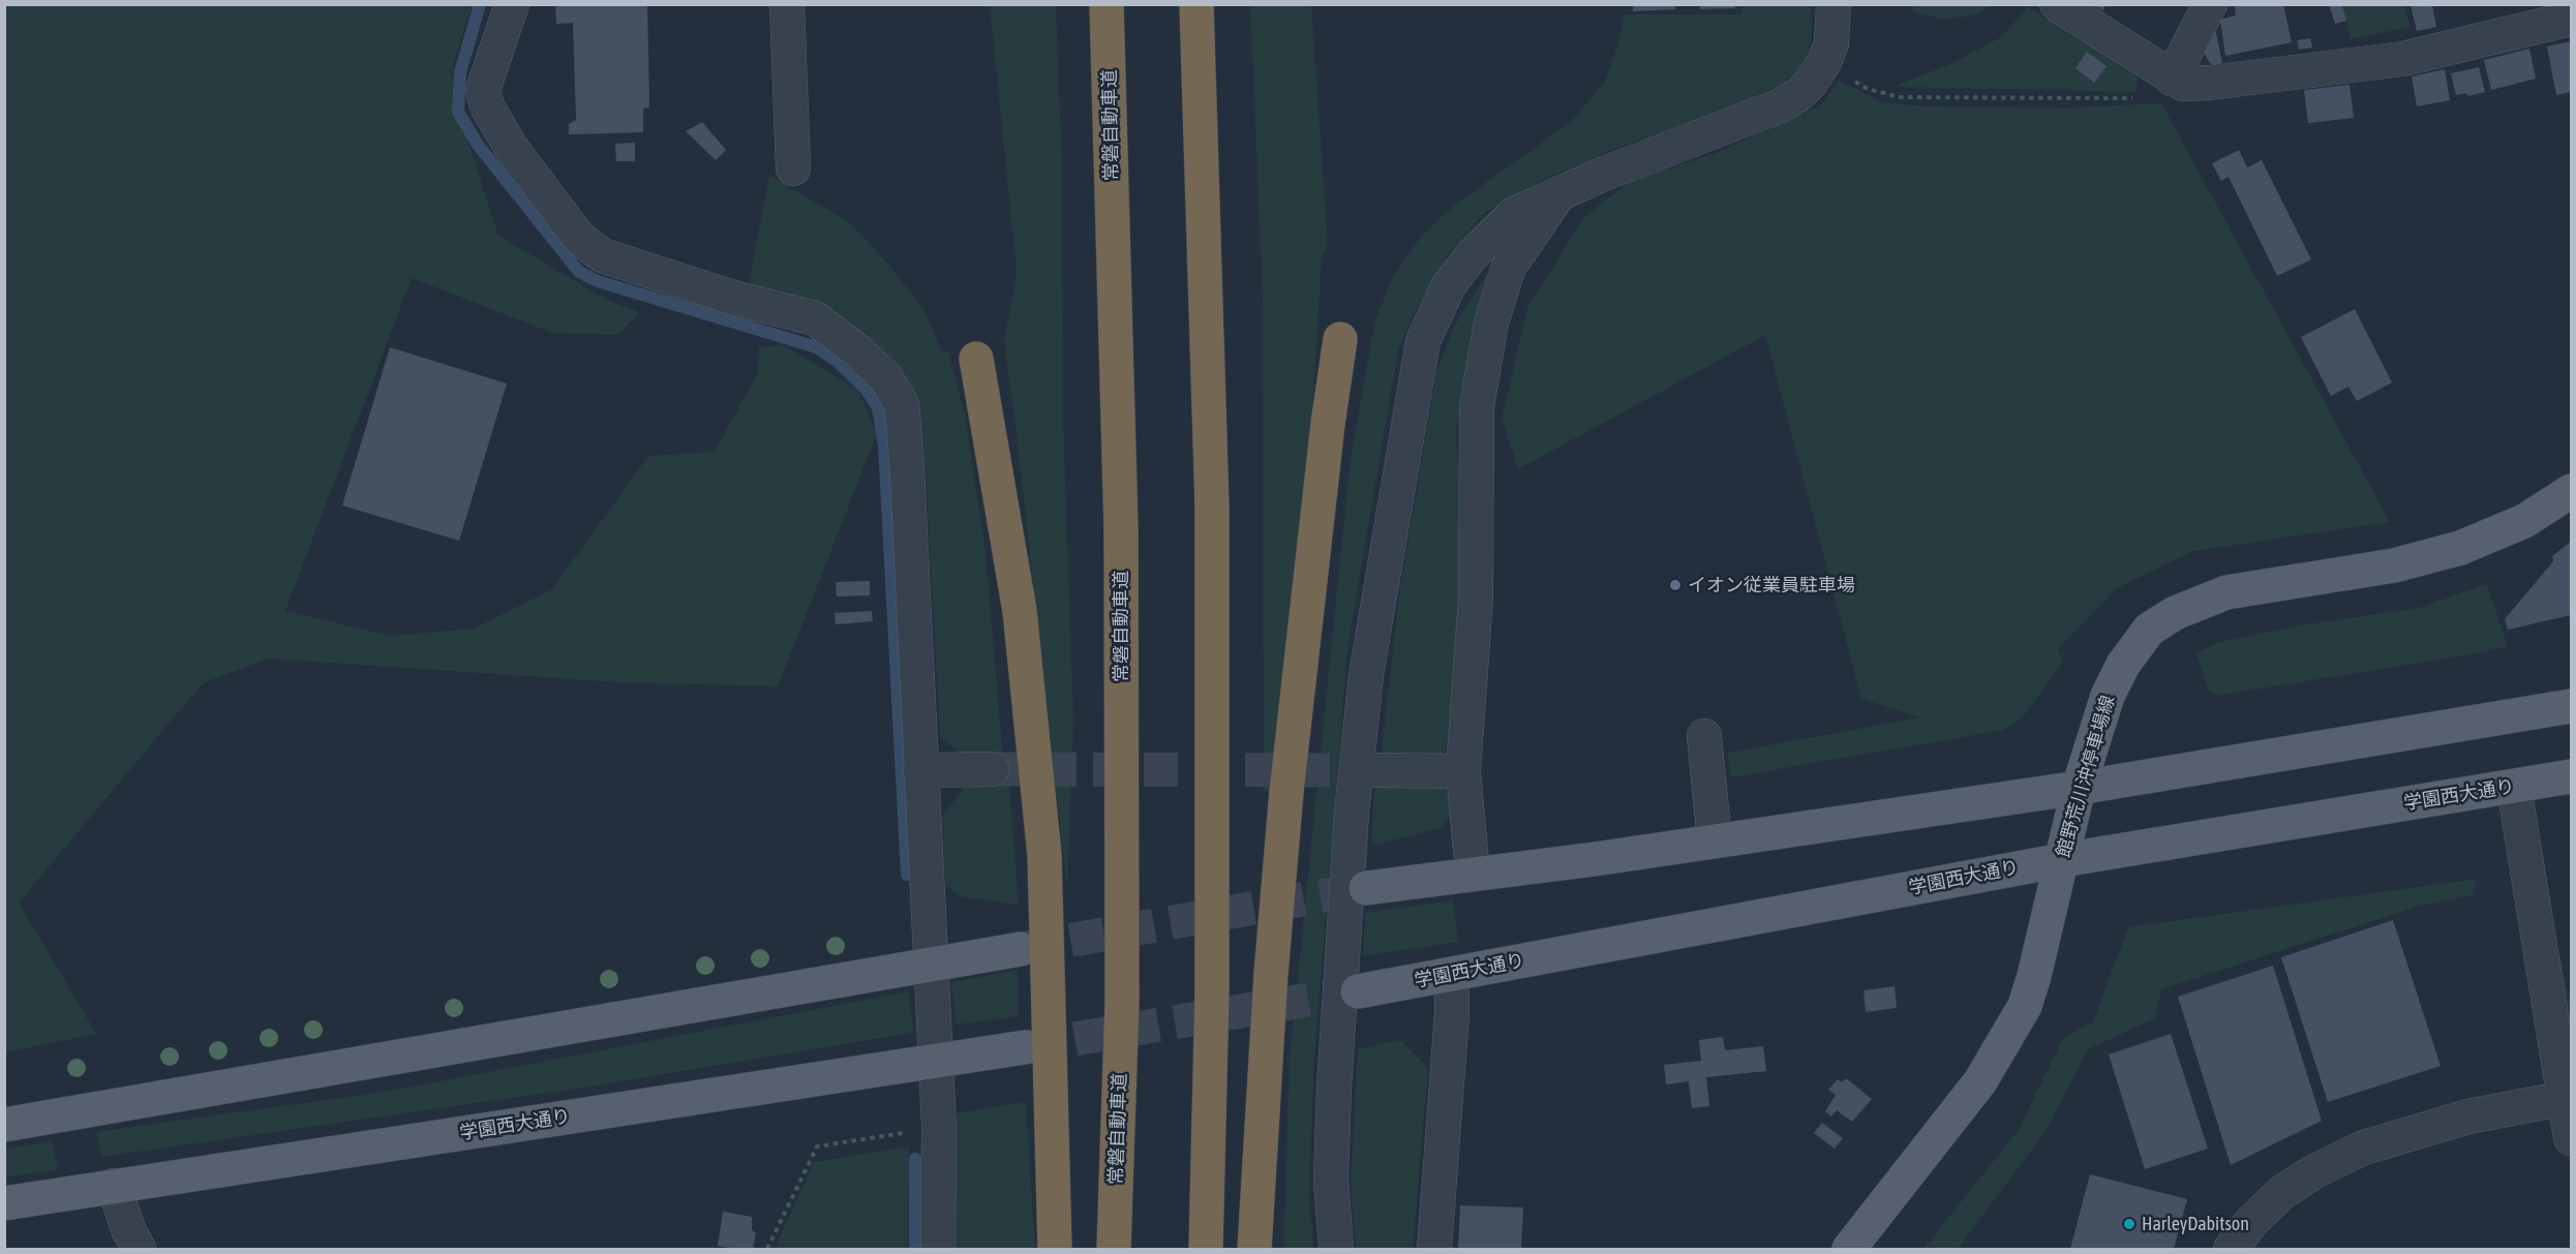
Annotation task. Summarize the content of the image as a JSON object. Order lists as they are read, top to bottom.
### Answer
{
  "streets": {
    "highway": ["常磐自動車道"],
    "main road": ["館野荒川沖停車場線", "学園西大通り"]
  },
  "crossings": [
    ["館野荒川沖停車場線", "学園西大通り"]
  ],
  "places": ["イオン従業員駐車場", "HarleyDabitson"]
}
